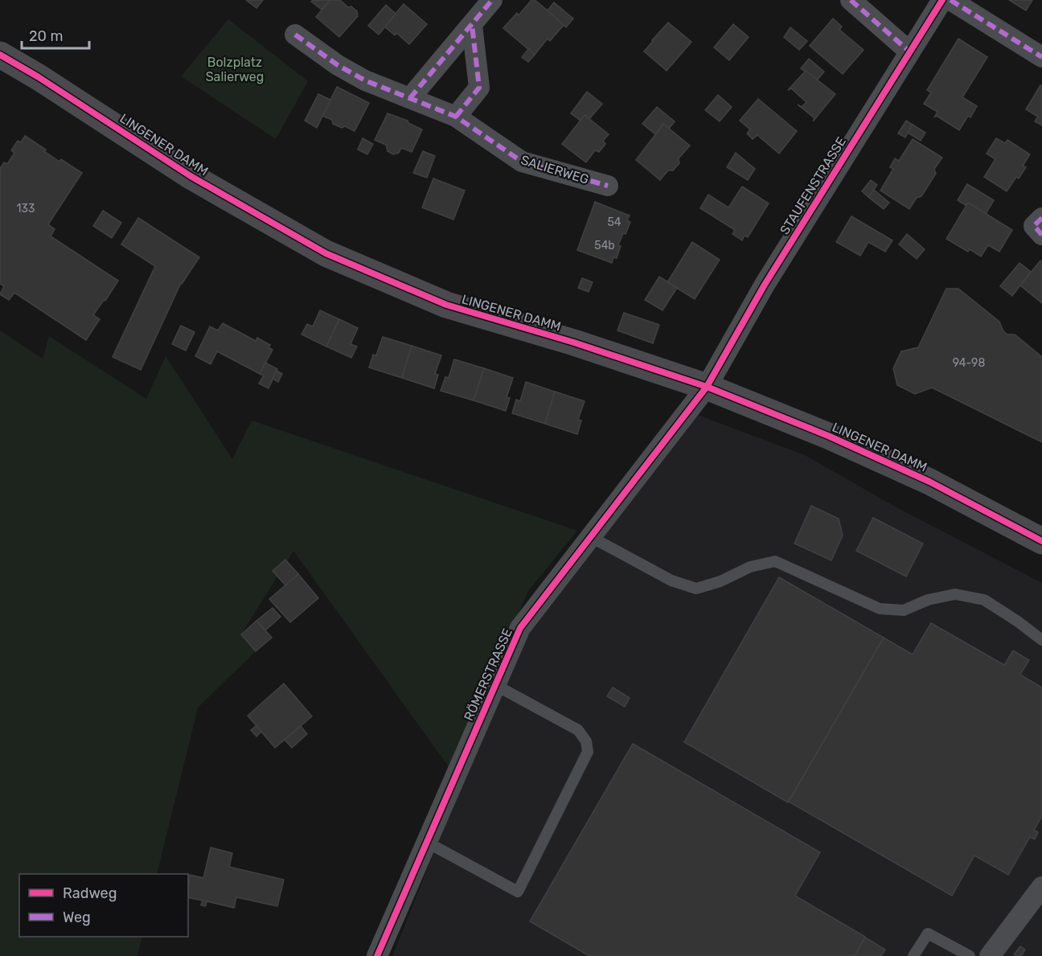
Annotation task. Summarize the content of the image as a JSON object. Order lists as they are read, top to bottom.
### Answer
{
  "streets": {
    "main road": ["LINGENER DAMM"],
    "street": ["SALIERWEG", "STAUFENSTRASSE", "RÖMERSTRASSE"]
  },
  "crossings": [
    ["LINGENER DAMM", "STAUFENSTRASSE"],
    ["LINGENER DAMM", "RÖMERSTRASSE"],
    ["STAUFENSTRASSE", "RÖMERSTRASSE"]
  ],
  "parks": ["Bolzplatz Salierweg"],
  "house_numbers": [
    "133",
    "54",
    "54b",
    "94-98"
  ],
  "legend": ["Radweg", "Weg"],
  "scale_bar": "20 m"
}
